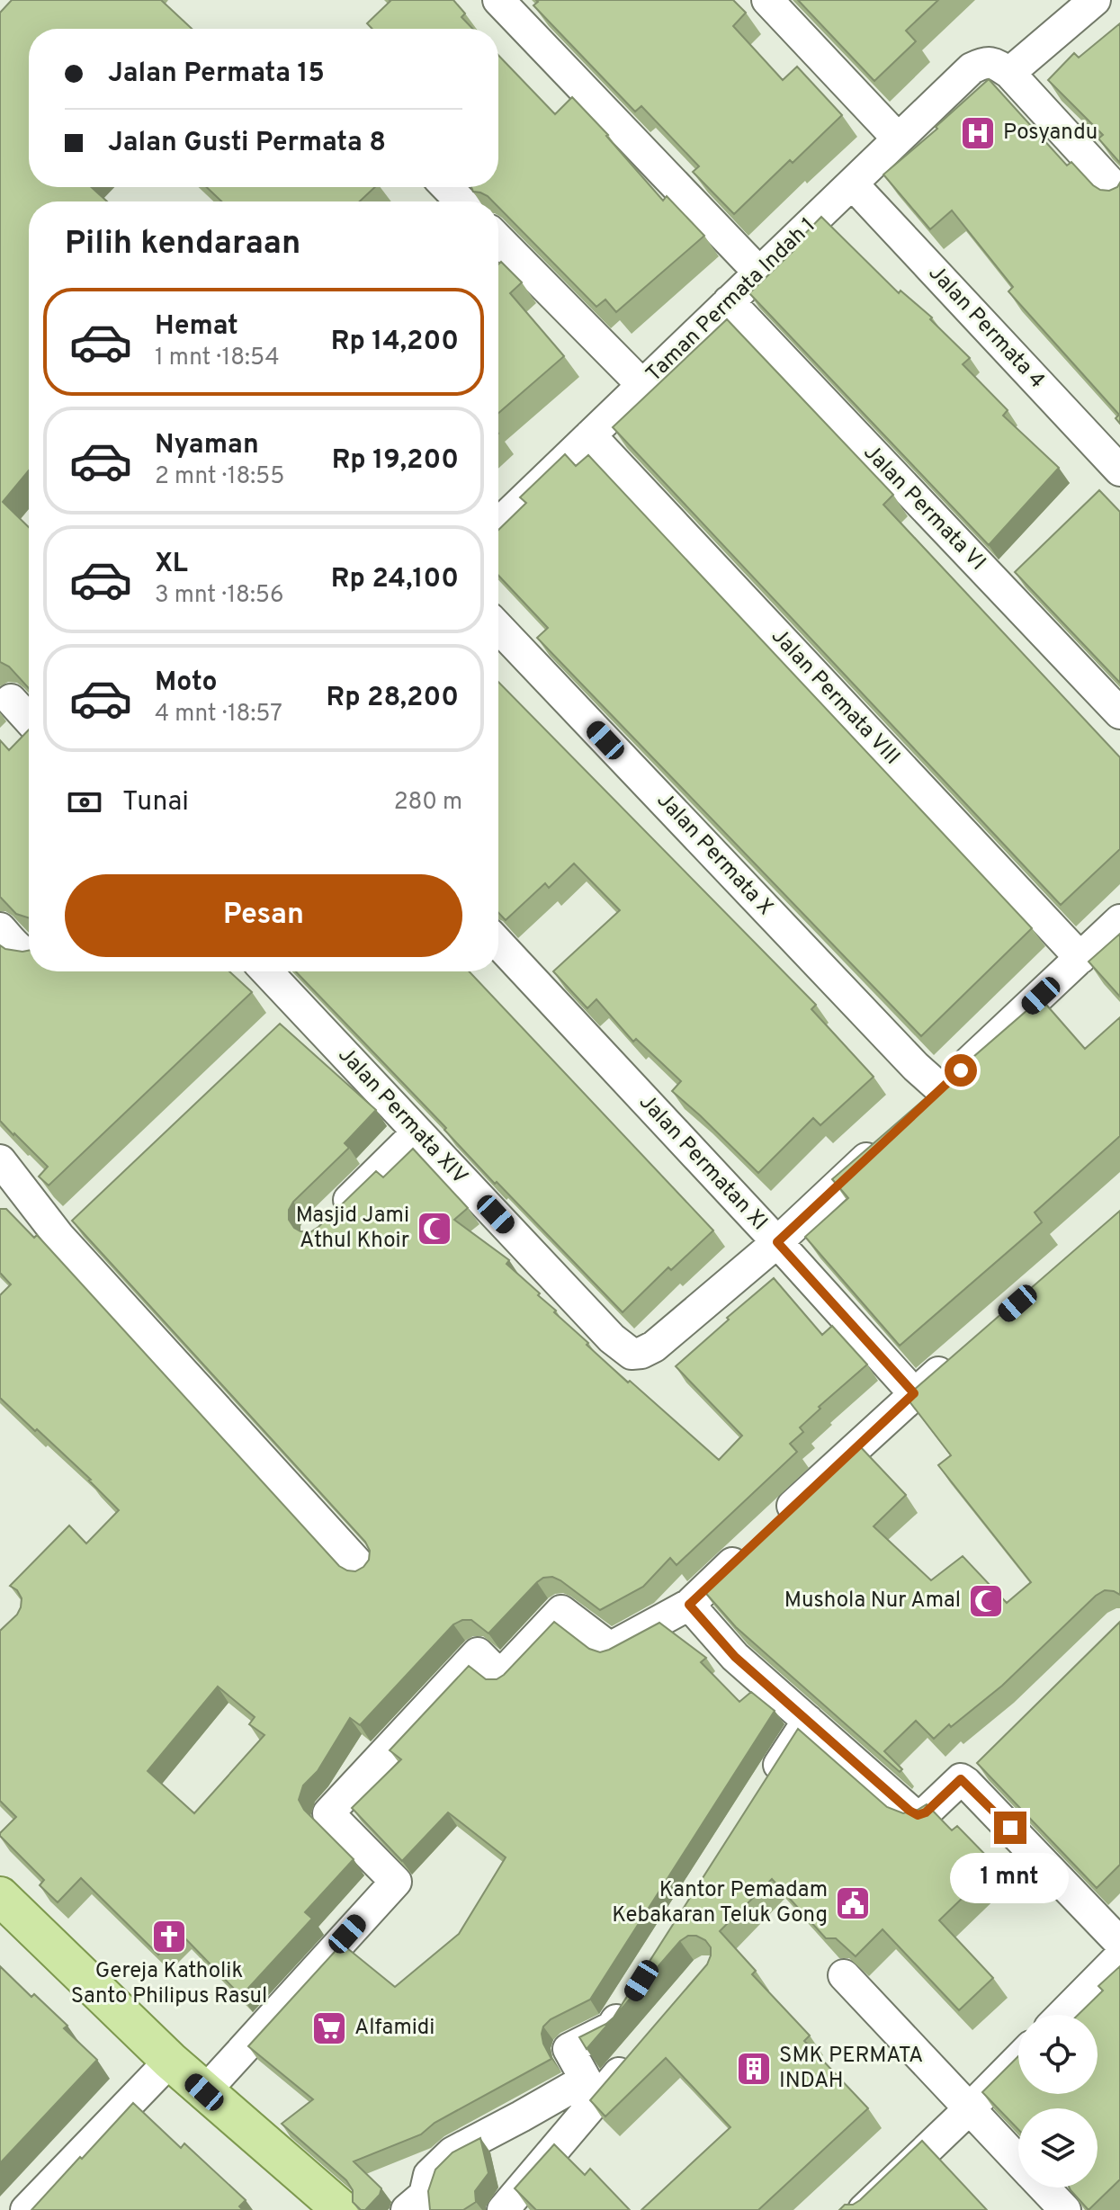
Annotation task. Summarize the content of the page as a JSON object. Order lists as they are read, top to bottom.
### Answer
{
  "streets": {
    "street": [
      "Taman Permata Indah 1",
      "Jalan Permata 4",
      "Jalan Permata VI",
      "Jalan Permata VIII",
      "Jalan Permata X",
      "Jalan Permata XIV",
      "Jalan Permatan XI"
    ]
  },
  "crossings": [
    ["Taman Permata Indah 1", "Jalan Permata 4"],
    ["Taman Permata Indah 1", "Jalan Permata VI"],
    ["Taman Permata Indah 1", "Jalan Permata VIII"],
    ["Jalan Permata VIII", "Jalan Permata X"],
    ["Jalan Permata XIV", "Jalan Permatan XI"]
  ],
  "places": {
    "hospital": ["Posyandu"],
    "mosque": ["Masjid Jami Athul Khoir", "Mushola Nur Amal"],
    "public building": ["Kantor Pemadam Kebakaran Teluk Gong"],
    "church": ["Gereja Katholik Santo Philipus Rasul"],
    "supermarket": ["Alfamidi"],
    "building": ["SMK PERMATA INDAH"]
  },
  "page": {
    "banner": ["Jalan Permata 15", "Jalan Gusti Permata 8"],
    "heading": "Pilih kendaraan",
    "list": [
      {
        "name": "Hemat",
        "note": "1 mnt · 18:54",
        "value": "Rp 14,200"
      },
      {
        "name": "Nyaman",
        "note": "2 mnt · 18:55",
        "value": "Rp 19,200"
      },
      {
        "name": "XL",
        "note": "3 mnt · 18:56",
        "value": "Rp 24,100"
      },
      {
        "name": "Moto",
        "note": "4 mnt · 18:57",
        "value": "Rp 28,200"
      }
    ],
    "pay": ["Tunai", "280 m"],
    "buttons": "Pesan",
    "bubble": "1 mnt"
  }
}
